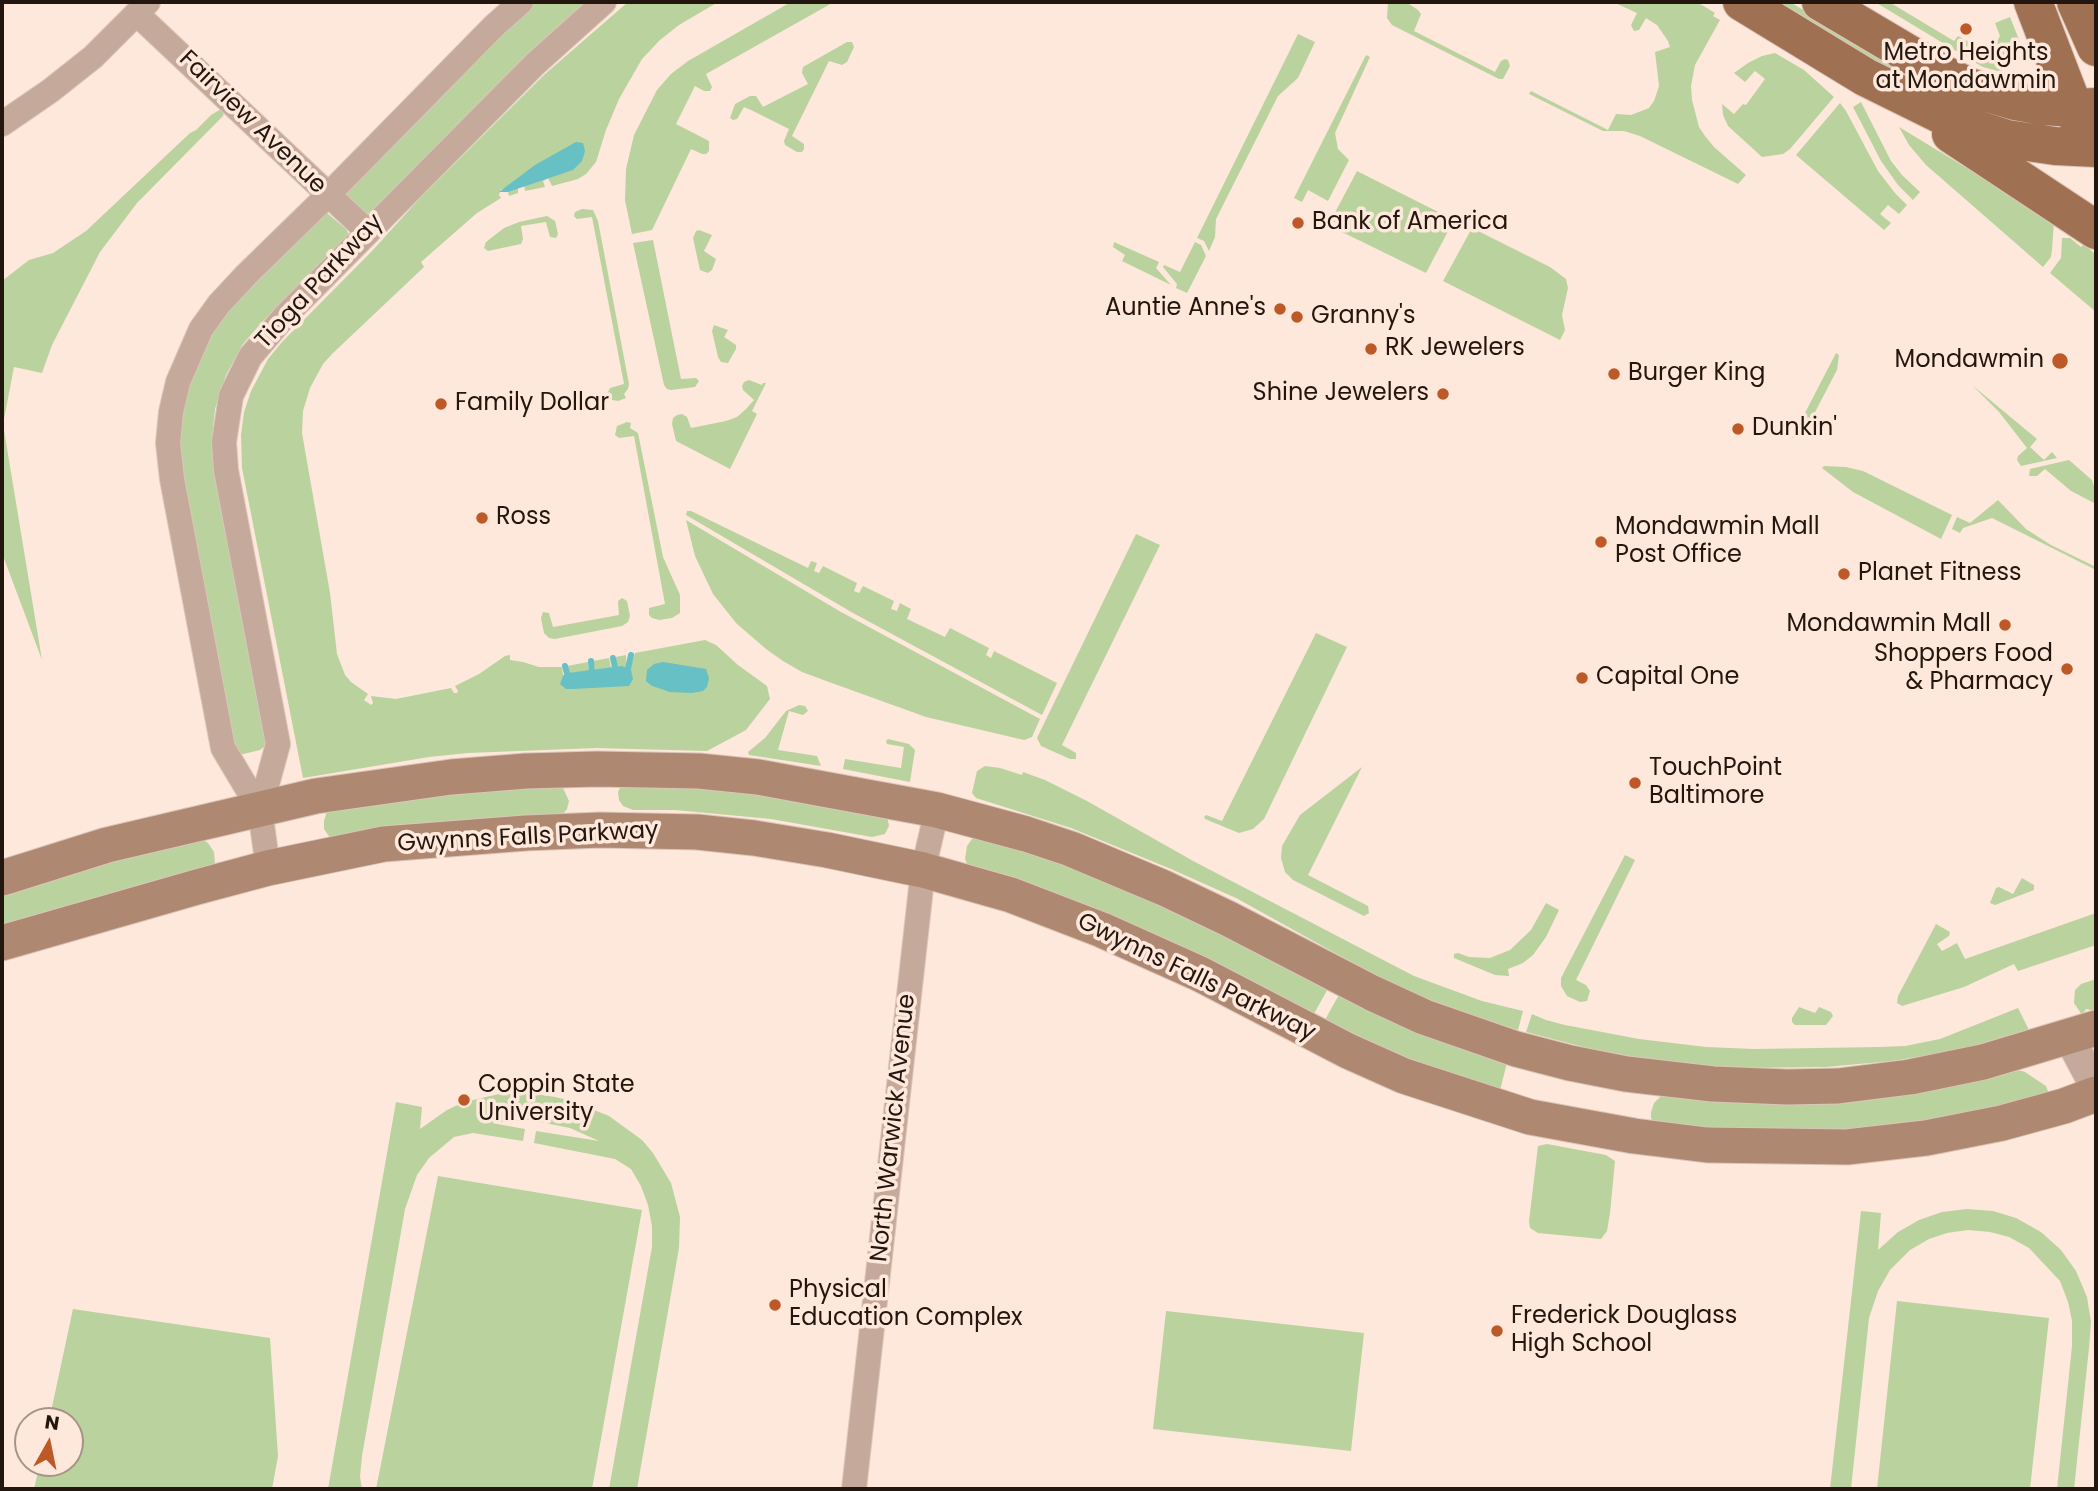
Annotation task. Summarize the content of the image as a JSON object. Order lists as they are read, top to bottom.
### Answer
{
  "streets": {
    "main road": ["Gwynns Falls Parkway"],
    "street": ["Fairview Avenue", "Tioga Parkway", "North Warwick Avenue"]
  },
  "crossings": [
    ["Fairview Avenue", "Tioga Parkway"],
    ["Tioga Parkway", "Gwynns Falls Parkway"],
    ["Gwynns Falls Parkway", "North Warwick Avenue"]
  ],
  "places": [
    "Metro Heights at Mondawmin",
    "Bank of America",
    "Auntie Anne's",
    "Granny's",
    "RK Jewelers",
    "Mondawmin",
    "Burger King",
    "Shine Jewelers",
    "Family Dollar",
    "Dunkin'",
    "Ross",
    "Mondawmin Mall Post Office",
    "Planet Fitness",
    "Mondawmin Mall",
    "Shoppers Food & Pharmacy",
    "Capital One",
    "TouchPoint Baltimore",
    "Coppin State University",
    "Physical Education Complex",
    "Frederick Douglass High School"
  ],
  "north": "top"
}
